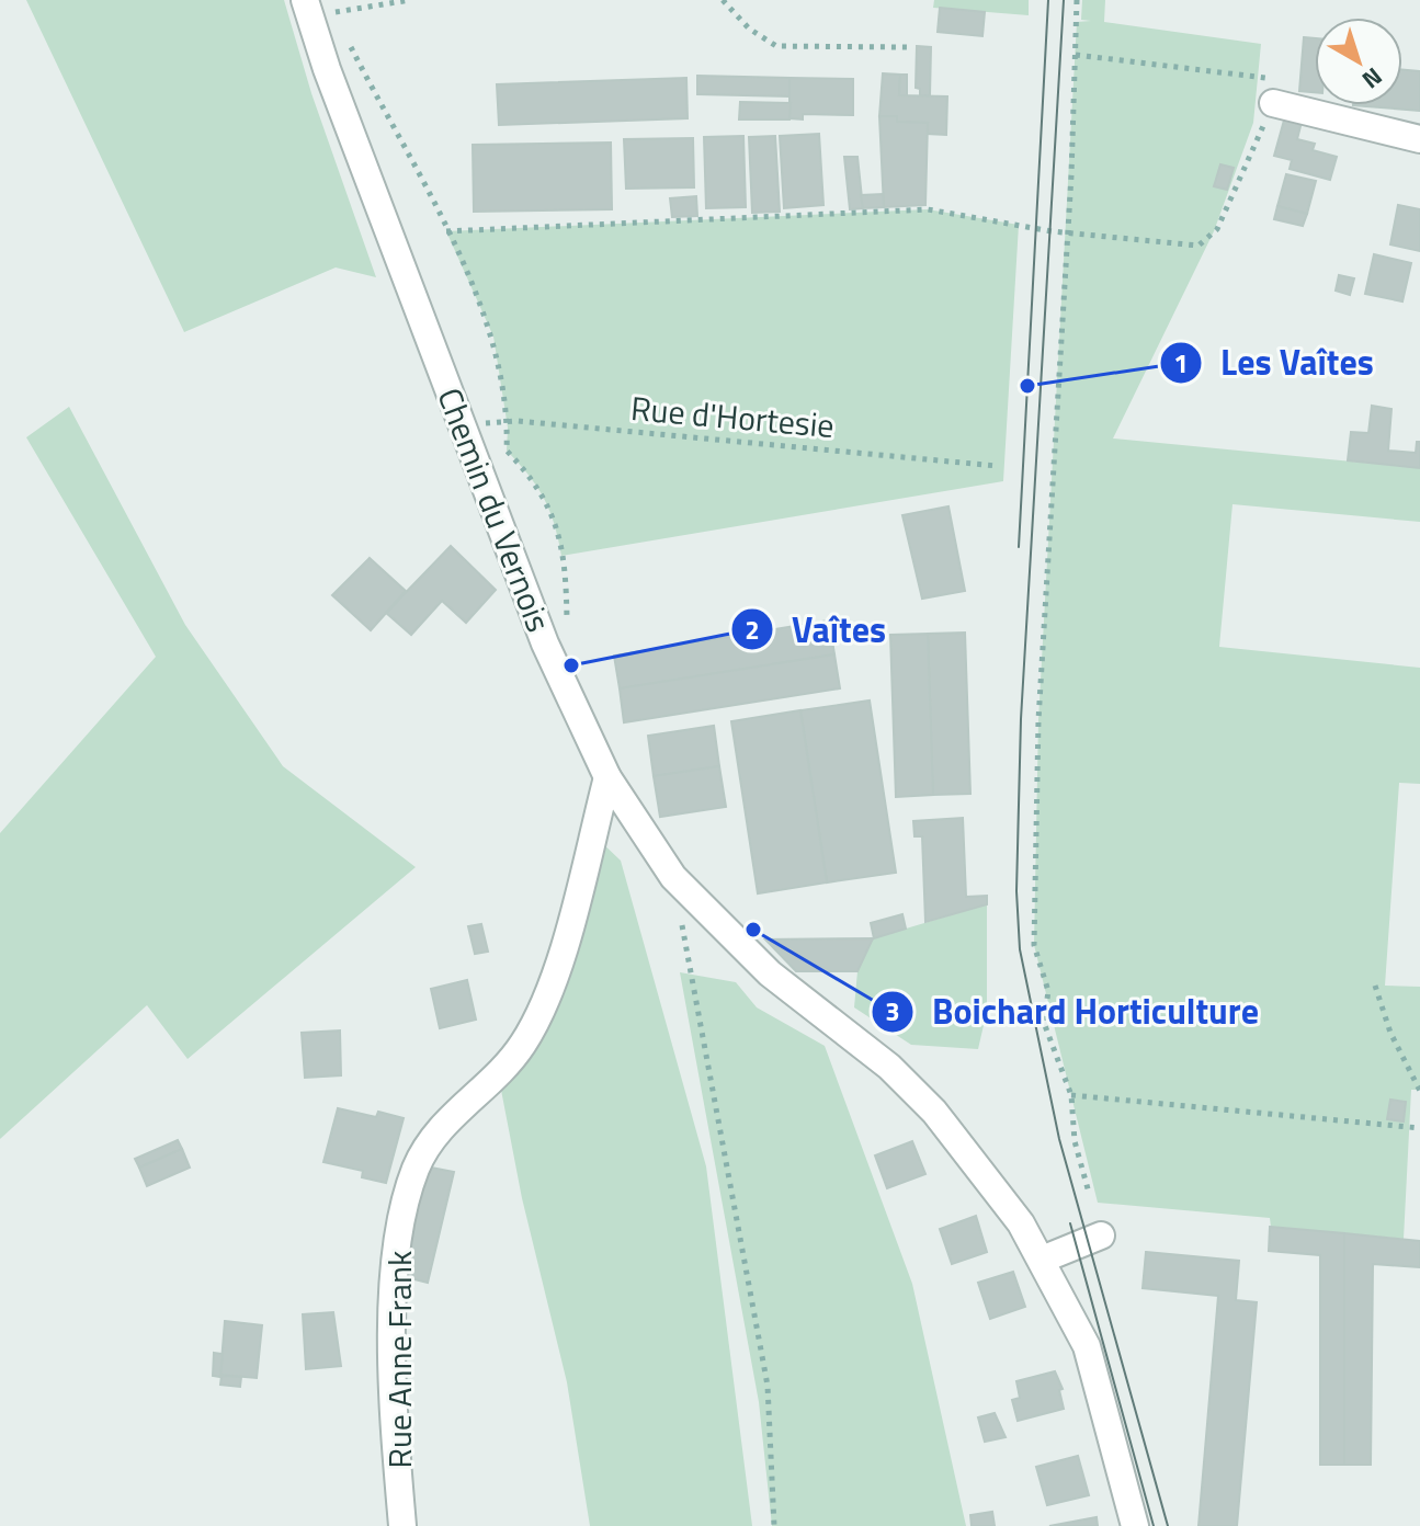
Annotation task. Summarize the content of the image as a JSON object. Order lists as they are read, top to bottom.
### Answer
{
  "streets": {
    "street": ["Chemin du Vernois", "Rue Anne Frank"],
    "path": ["Rue d'Hortesie"]
  },
  "crossings": [
    ["Rue d'Hortesie", "Chemin du Vernois"],
    ["Chemin du Vernois", "Rue Anne Frank"]
  ],
  "places": ["Les Vaîtes", "Vaîtes", "Boichard Horticulture"],
  "north": "bottom right"
}
